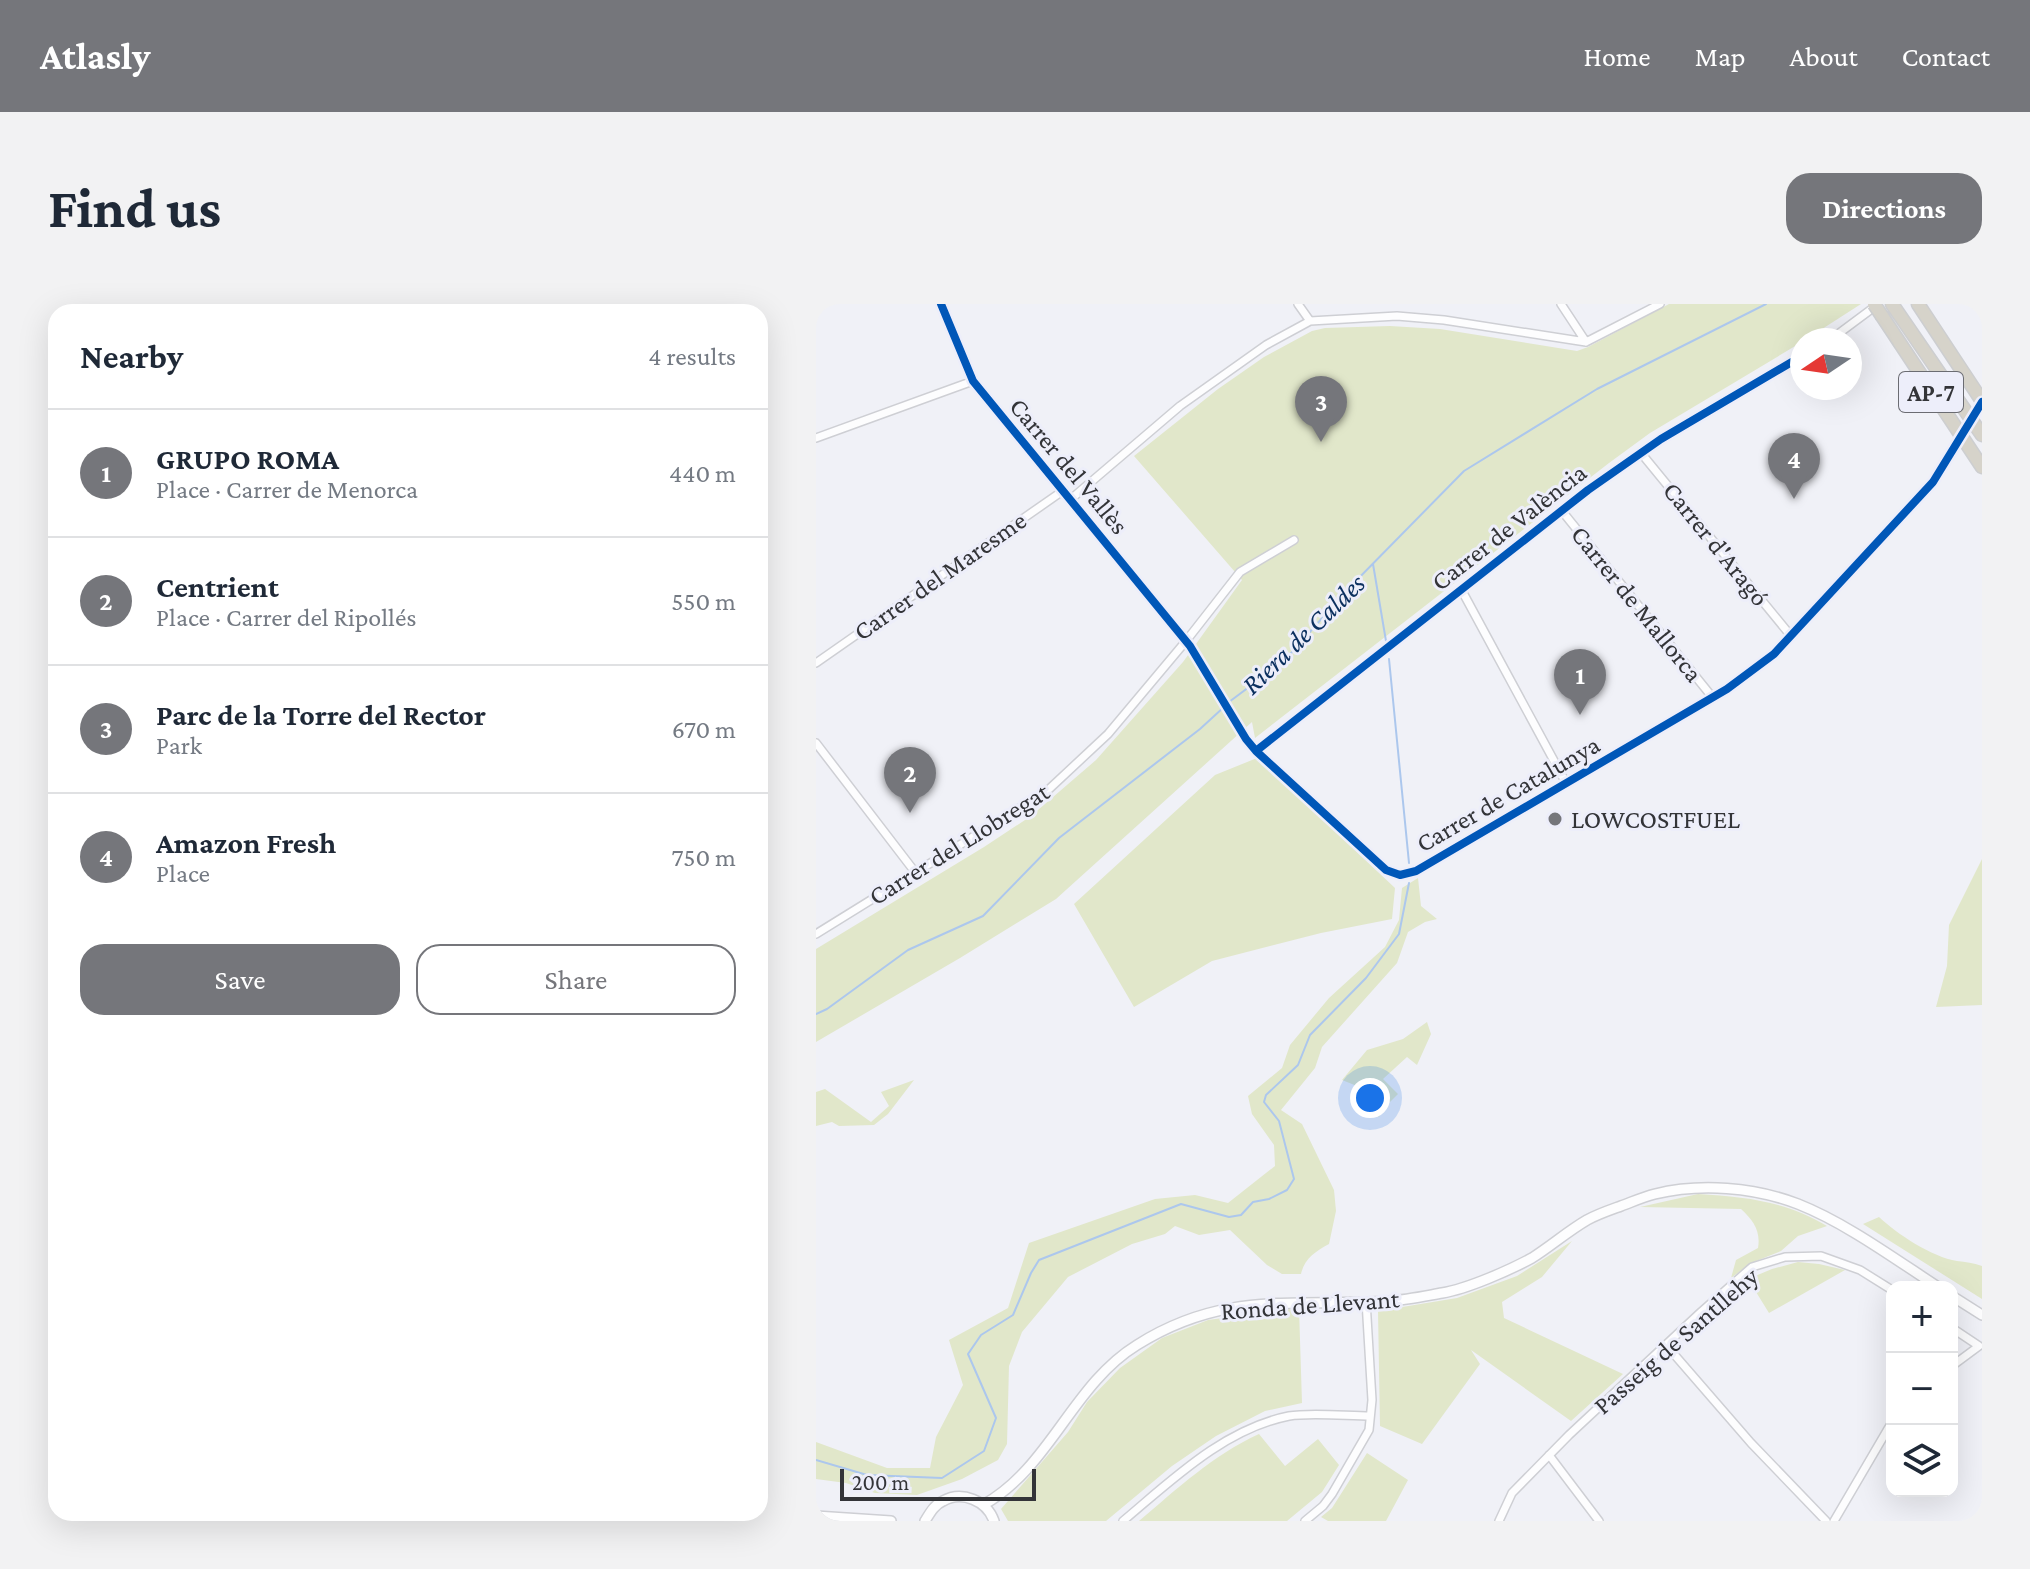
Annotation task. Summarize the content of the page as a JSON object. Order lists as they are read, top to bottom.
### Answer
{
  "streets": {
    "highway": ["AP-7"],
    "main road": ["Ronda de Llevant"],
    "street": [
      "Carrer del Vallès",
      "Carrer de València",
      "Carrer d'Aragó",
      "Carrer del Maresme",
      "Carrer de Mallorca",
      "Carrer de Catalunya",
      "Carrer del Llobregat",
      "Passeig de Santllehy"
    ]
  },
  "crossings": [
    ["Carrer del Vallès", "Carrer de València"],
    ["Carrer del Vallès", "Carrer del Maresme"],
    ["Carrer del Vallès", "Carrer de Catalunya"],
    ["Carrer del Vallès", "Carrer del Llobregat"],
    ["Carrer de València", "Carrer d'Aragó"],
    ["Carrer de València", "Carrer de Mallorca"],
    ["Carrer de València", "Carrer de Catalunya"],
    ["Carrer d'Aragó", "Carrer de Catalunya"],
    ["Carrer de Mallorca", "Carrer de Catalunya"]
  ],
  "water": ["Riera de Caldes"],
  "places": ["LOWCOSTFUEL"],
  "scale_bar": "200 m",
  "north": "left",
  "page": {
    "header": "Atlasly",
    "nav": [
      "Home",
      "Map",
      "About",
      "Contact"
    ],
    "buttons": [
      "Directions",
      ["Save", "Share"]
    ],
    "title": "Find us",
    "heading": ["Nearby", "4 results"],
    "pins": [
      "3",
      "4",
      "1",
      "2"
    ],
    "list": [
      {
        "mark": "1",
        "name": "GRUPO ROMA",
        "note": "Place · Carrer de Menorca",
        "value": "440 m"
      },
      {
        "mark": "2",
        "name": "Centrient",
        "note": "Place · Carrer del Ripollés",
        "value": "550 m"
      },
      {
        "mark": "3",
        "name": "Parc de la Torre del Rector",
        "note": "Park",
        "value": "670 m"
      },
      {
        "mark": "4",
        "name": "Amazon Fresh",
        "note": "Place",
        "value": "750 m"
      }
    ],
    "map_buttons": ["+", "−"],
    "scale": "200 m"
  }
}
